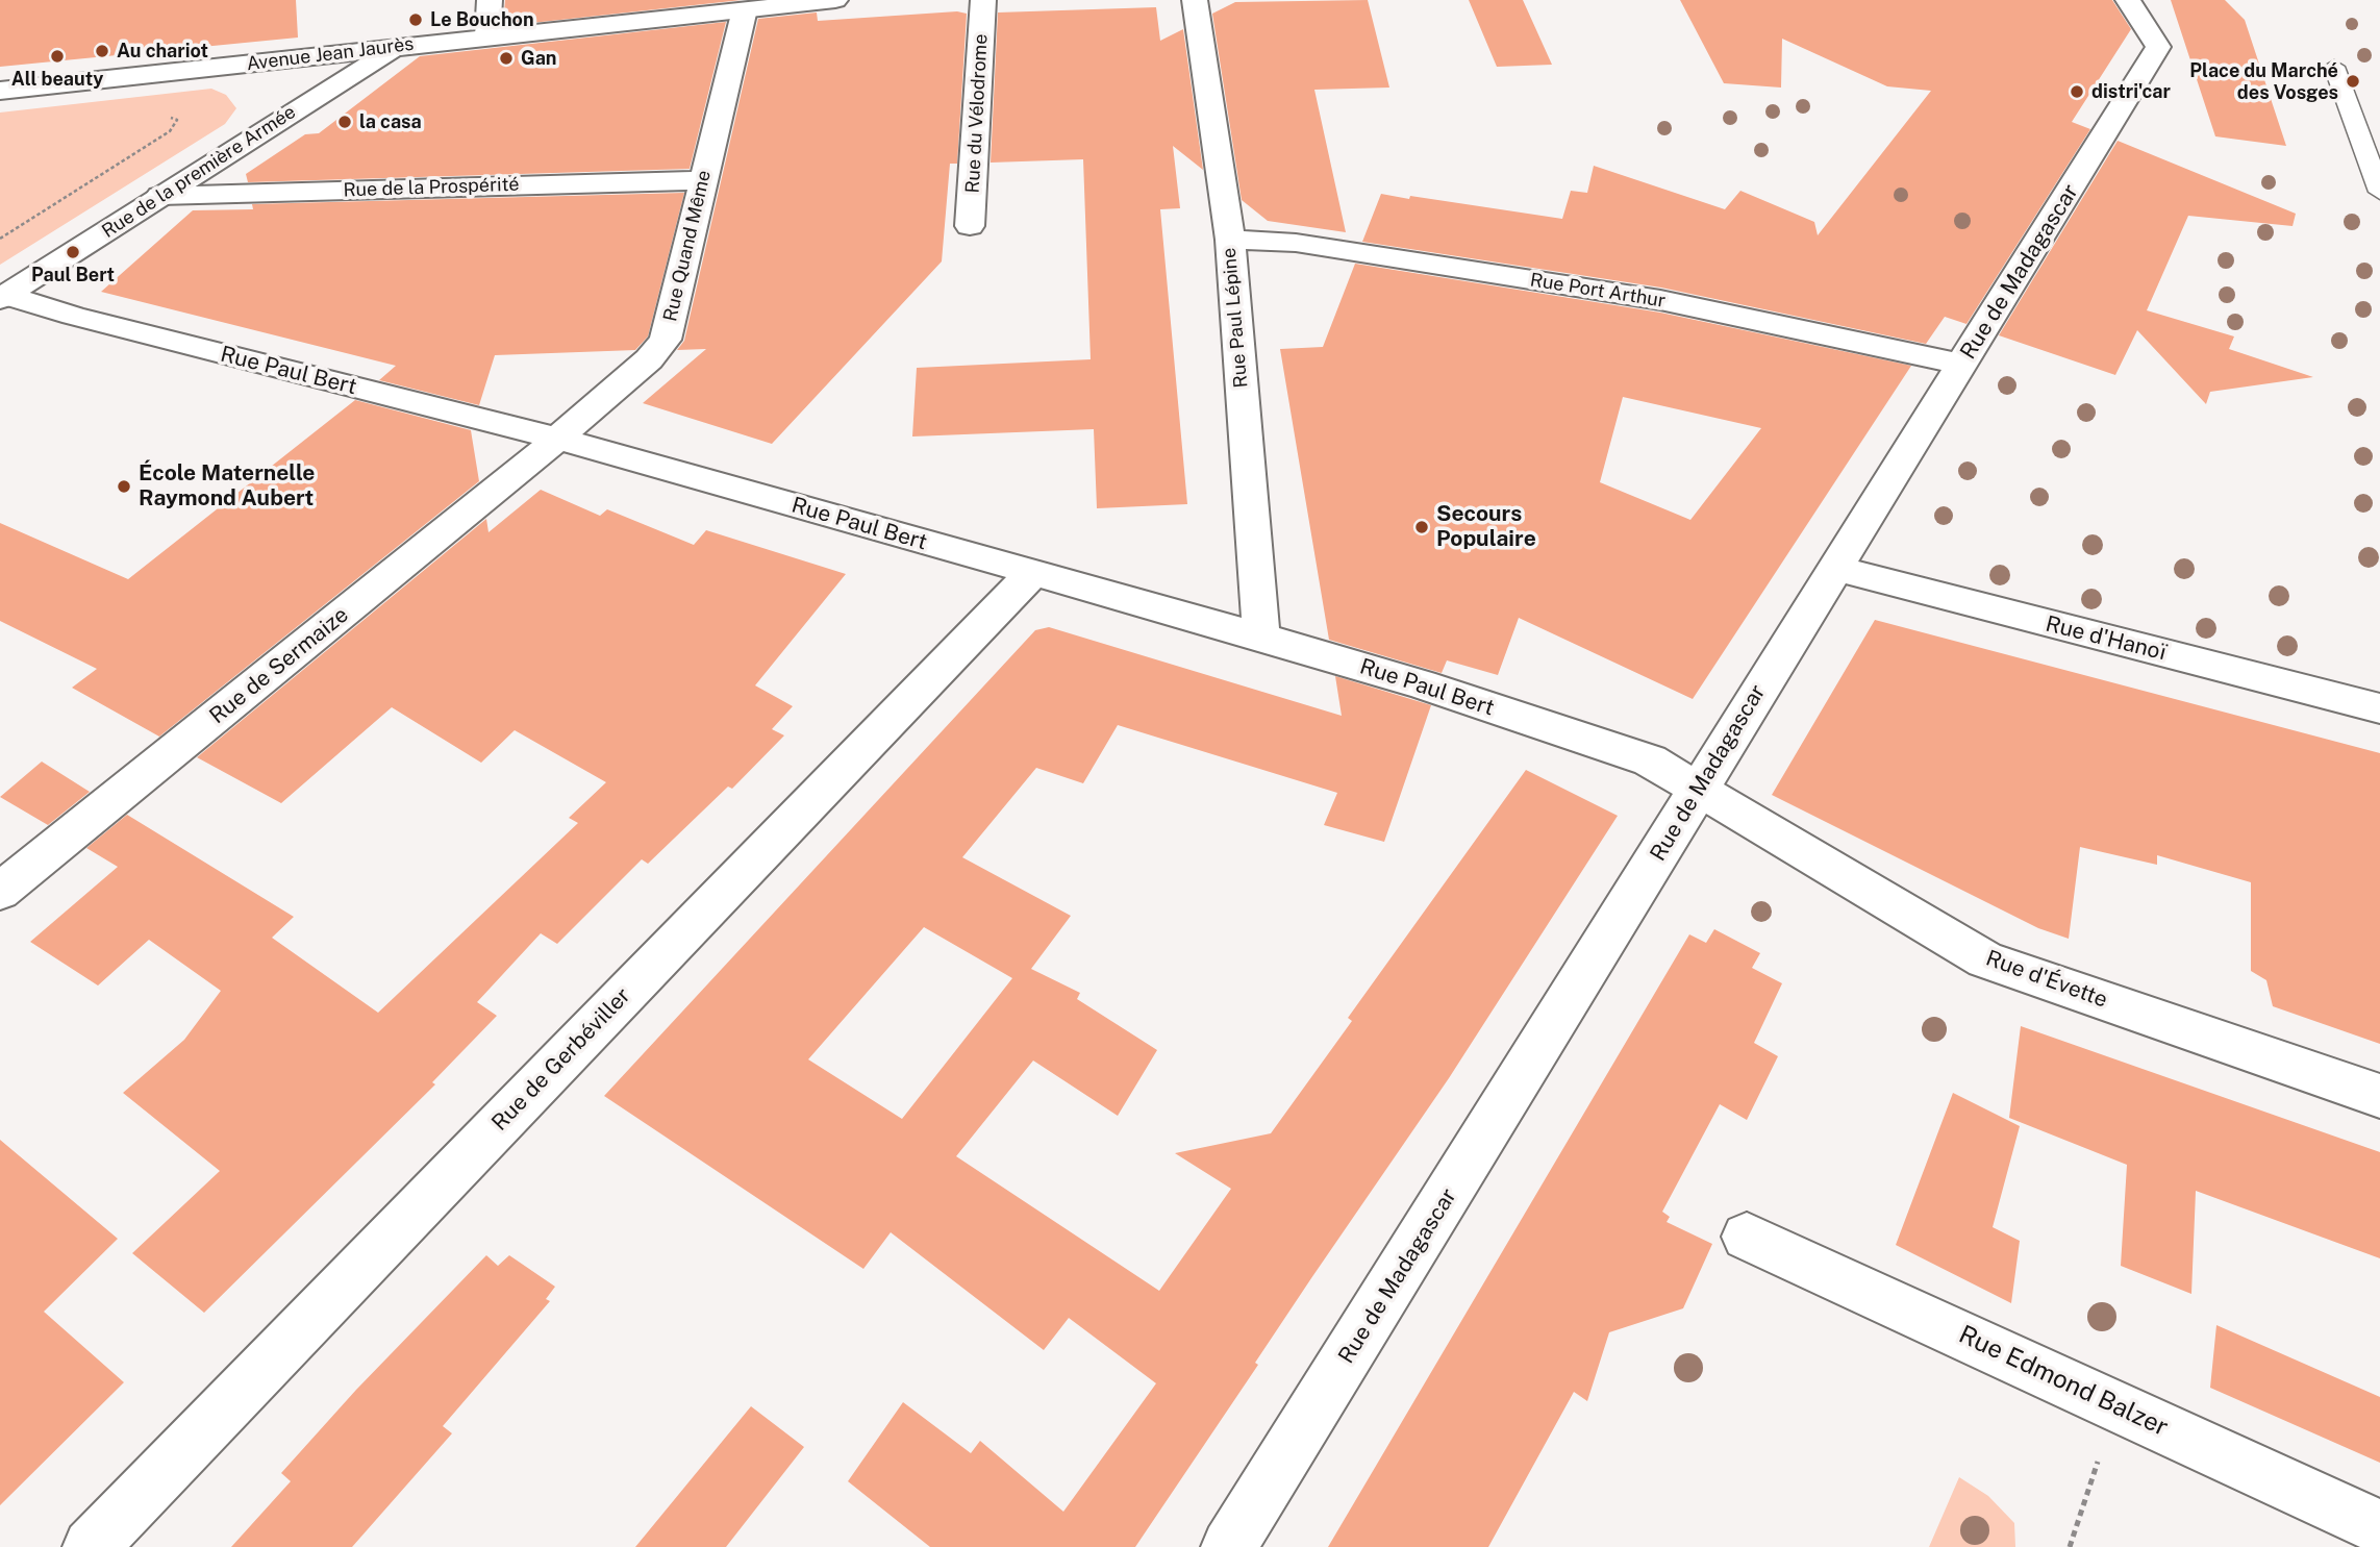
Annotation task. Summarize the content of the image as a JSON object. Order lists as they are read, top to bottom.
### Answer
{
  "streets": {
    "street": [
      "Avenue Jean Jaurès",
      "Rue du Vélodrome",
      "Rue de la première Armée",
      "Rue de la Prospérité",
      "Rue Quand Même",
      "Rue de Madagascar",
      "Rue Port Arthur",
      "Rue Paul Lépine",
      "Rue Paul Bert",
      "Rue d'Hanoï",
      "Rue de Sermaize",
      "Rue d'Évette",
      "Rue de Gerbéviller",
      "Rue Edmond Balzer"
    ]
  },
  "crossings": [
    ["Avenue Jean Jaurès", "Rue de la première Armée"],
    ["Avenue Jean Jaurès", "Rue Quand Même"],
    ["Rue de la première Armée", "Rue de la Prospérité"],
    ["Rue de la première Armée", "Rue Paul Bert"],
    ["Rue de la Prospérité", "Rue Quand Même"],
    ["Rue Quand Même", "Rue Paul Bert"],
    ["Rue Quand Même", "Rue de Sermaize"],
    ["Rue de Madagascar", "Rue Port Arthur"],
    ["Rue de Madagascar", "Rue Paul Bert"],
    ["Rue de Madagascar", "Rue d'Hanoï"],
    ["Rue de Madagascar", "Rue d'Évette"],
    ["Rue Port Arthur", "Rue Paul Lépine"],
    ["Rue Paul Lépine", "Rue Paul Bert"],
    ["Rue Paul Bert", "Rue de Sermaize"],
    ["Rue Paul Bert", "Rue d'Évette"],
    ["Rue Paul Bert", "Rue de Gerbéviller"]
  ],
  "places": [
    "Le Bouchon",
    "Au chariot",
    "All beauty",
    "Gan",
    "Place du Marché des Vosges",
    "distri'car",
    "la casa",
    "Paul Bert",
    "École Maternelle Raymond Aubert",
    "Secours Populaire"
  ]
}
